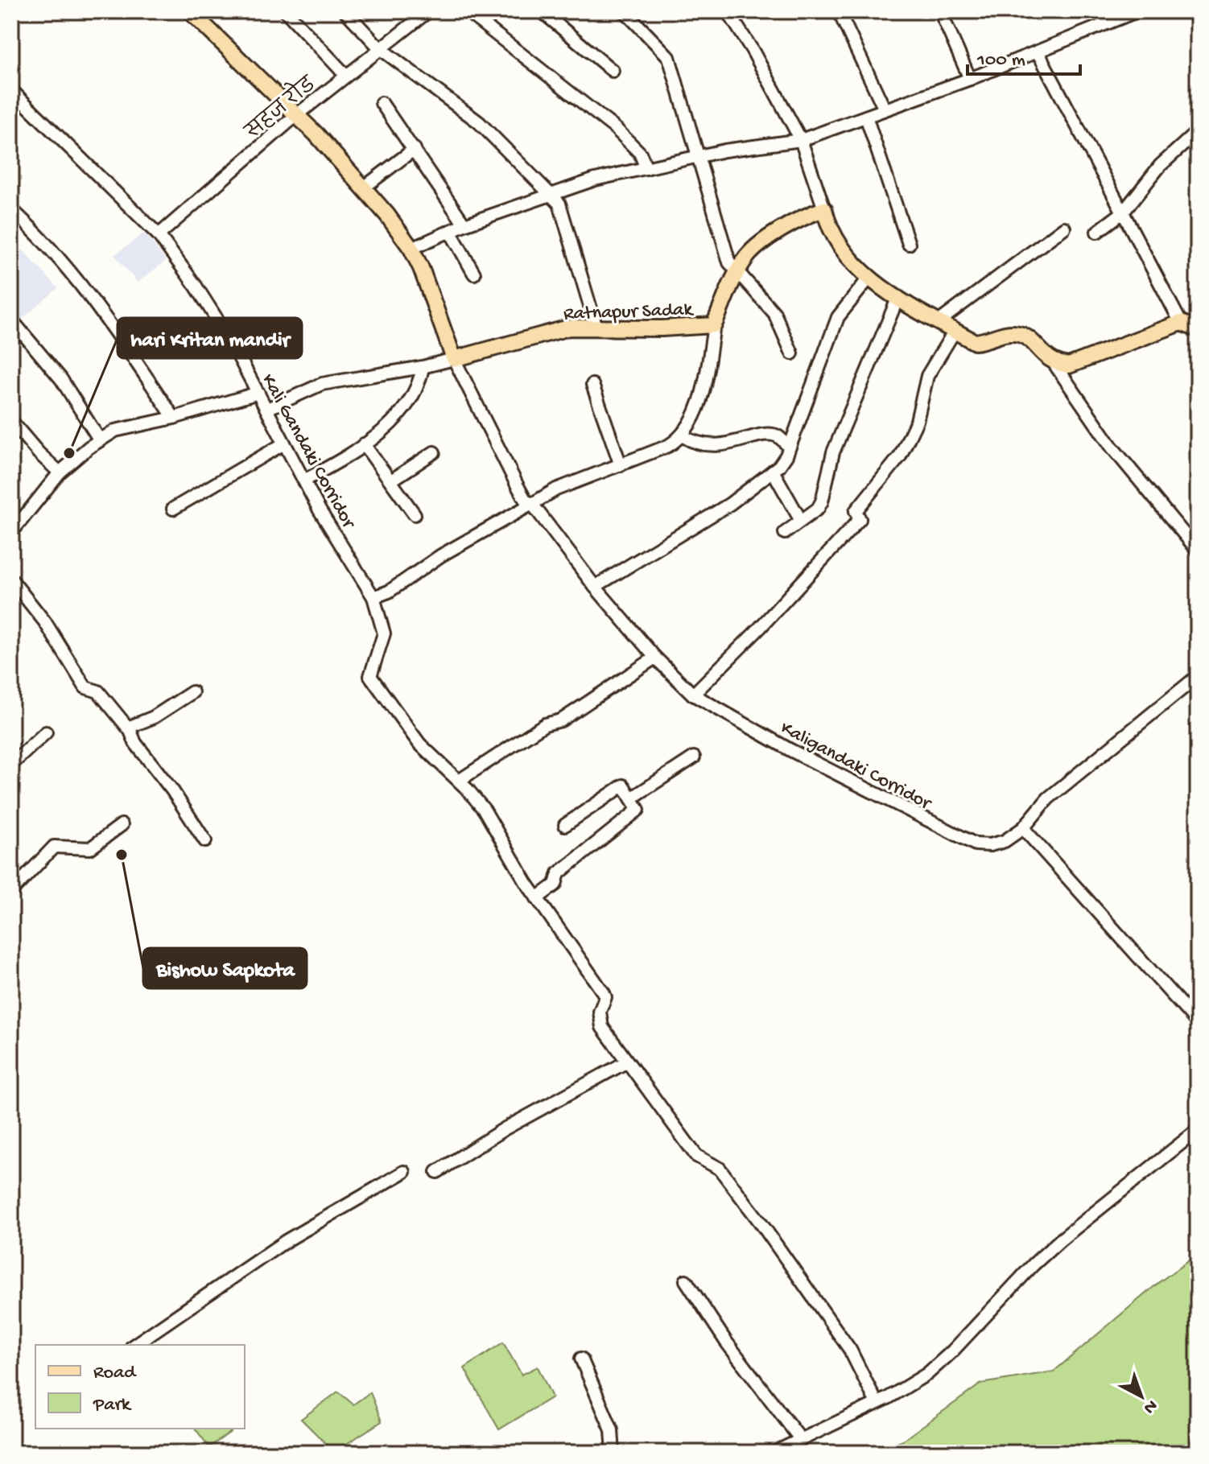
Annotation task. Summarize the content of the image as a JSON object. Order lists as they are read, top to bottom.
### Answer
{
  "streets": {
    "main road": ["Ratnapur Sadak"],
    "street": ["सहज रोड", "Kali Gandaki Corridor", "Kaligandaki Corridor"]
  },
  "crossings": [
    ["सहज रोड", "Kali Gandaki Corridor"],
    ["Ratnapur Sadak", "Kaligandaki Corridor"]
  ],
  "places": ["hari Kritan mandir", "Bishow Sapkota"],
  "legend": ["Road", "Park"],
  "scale_bar": "100 m",
  "north": "bottom right"
}
